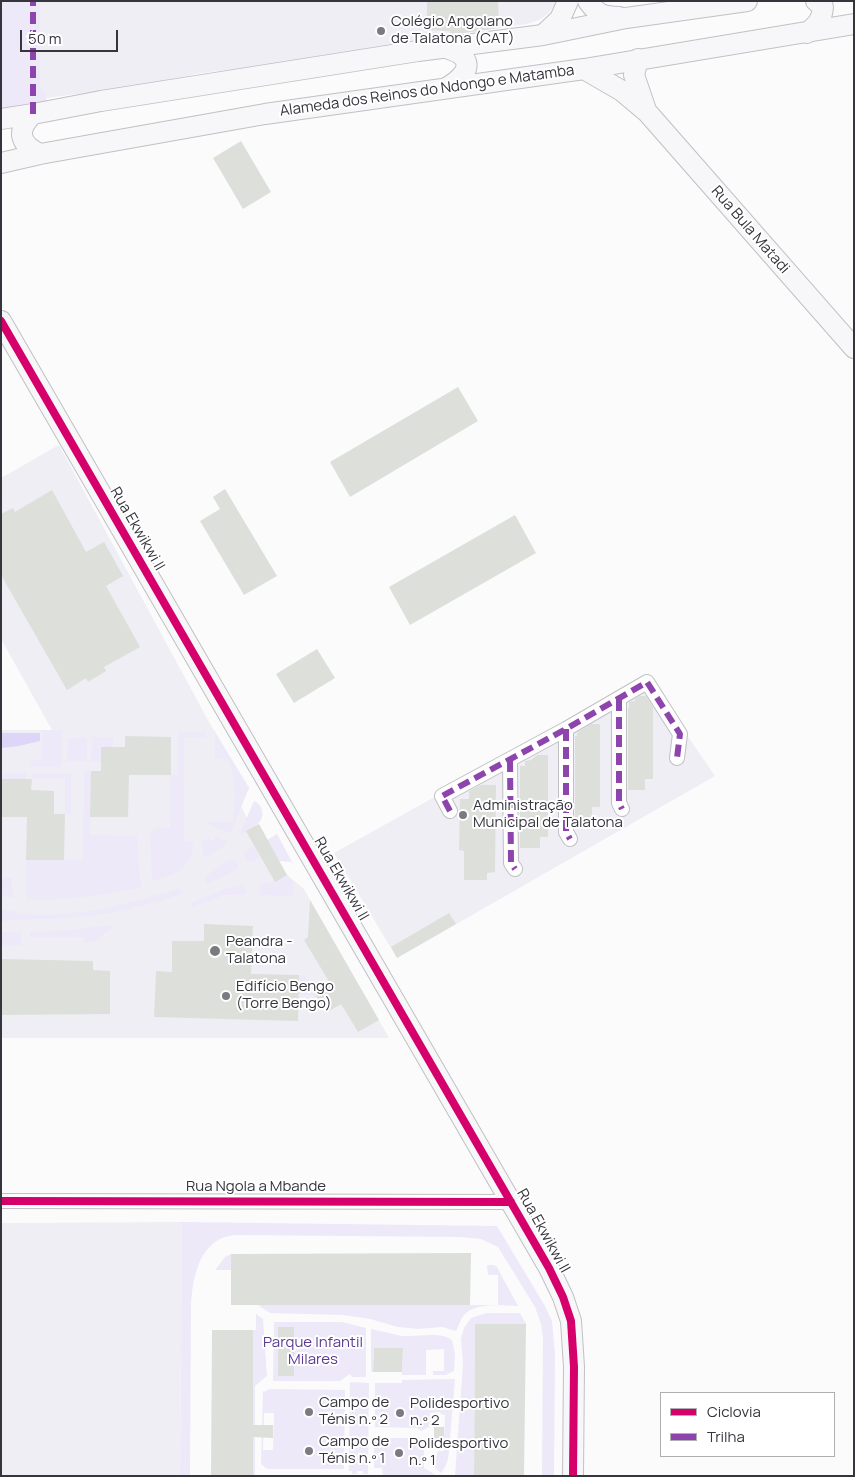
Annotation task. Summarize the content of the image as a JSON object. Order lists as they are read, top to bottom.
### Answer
{
  "streets": {
    "street": [
      "Alameda dos Reinos do Ndongo e Matamba",
      "Rua Bula Matadi",
      "Rua Ekwikwi II",
      "Rua Ngola a Mbande"
    ]
  },
  "crossings": [
    ["Alameda dos Reinos do Ndongo e Matamba", "Rua Bula Matadi"],
    ["Rua Ekwikwi II", "Rua Ngola a Mbande"]
  ],
  "parks": ["Parque Infantil Milares"],
  "places": [
    "Colégio Angolano de Talatona (CAT)",
    "Administração Municipal de Talatona",
    "Peandra - Talatona",
    "Edifício Bengo (Torre Bengo)",
    "Campo de Ténis n.º 2",
    "Polidesportivo n.º 2",
    "Campo de Ténis n.º 1",
    "Polidesportivo n.º 1"
  ],
  "legend": ["Ciclovia", "Trilha"],
  "scale_bar": "50 m"
}
